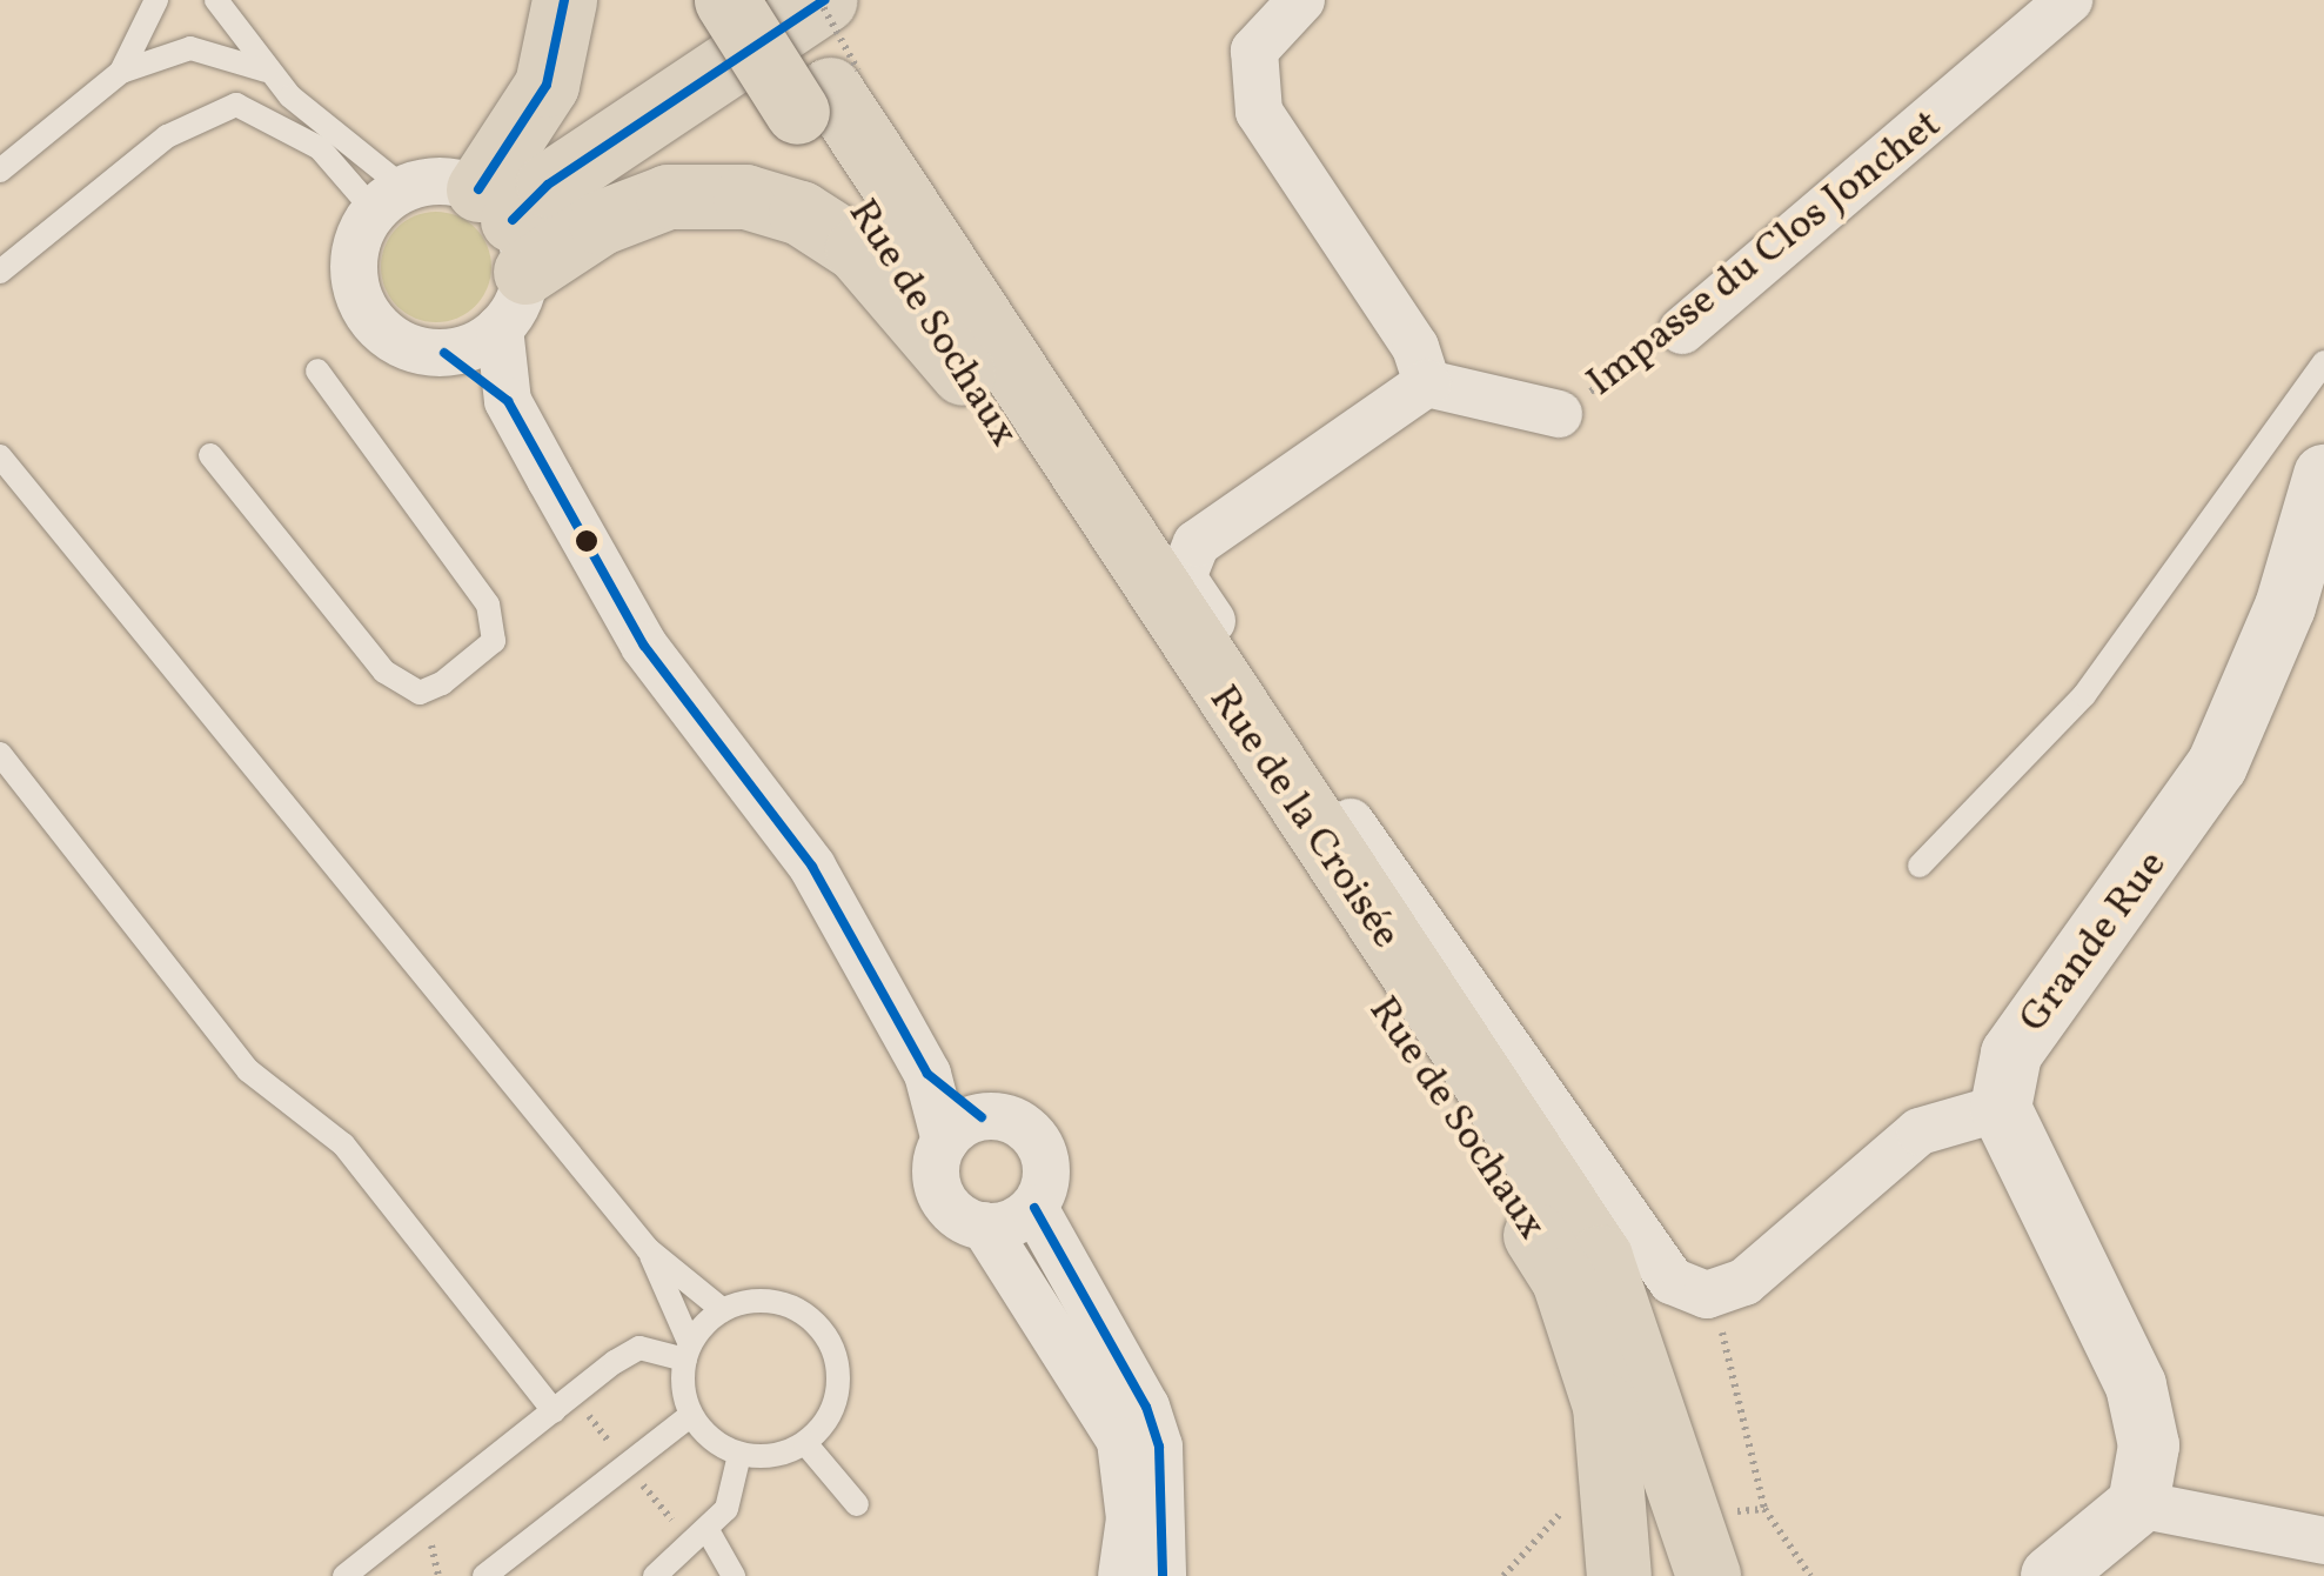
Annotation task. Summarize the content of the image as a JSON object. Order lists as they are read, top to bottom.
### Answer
{
  "streets": {
    "main road": ["Rue de Sochaux", "Rue de la Croisée"],
    "street": ["Impasse du Clos Jonchet", "Grande Rue"]
  },
  "crossings": [
    ["Rue de Sochaux", "Rue de la Croisée"]
  ]
}
